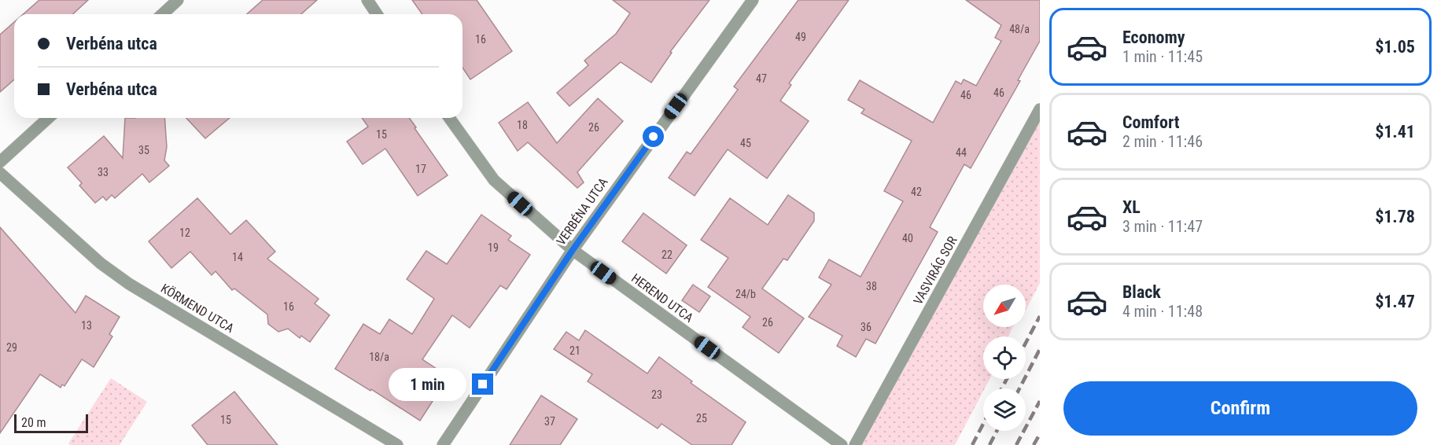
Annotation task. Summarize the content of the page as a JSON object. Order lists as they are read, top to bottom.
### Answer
{
  "streets": {
    "street": [
      "VERBÉNA UTCA",
      "VASVIRÁG SOR",
      "HEREND UTCA",
      "KÖRMEND UTCA"
    ]
  },
  "crossings": [
    ["VERBÉNA UTCA", "HEREND UTCA"]
  ],
  "house_numbers": [
    "48/a",
    "49",
    "16",
    "47",
    "46",
    "46",
    "18",
    "26",
    "15",
    "45",
    "35",
    "44",
    "17",
    "33",
    "42",
    "12",
    "40",
    "19",
    "22",
    "14",
    "38",
    "24/b",
    "16",
    "26",
    "13",
    "36",
    "29",
    "21",
    "18/a",
    "23",
    "25",
    "15",
    "37"
  ],
  "scale_bar": "20 m",
  "north": "bottom left",
  "page": {
    "list": [
      {
        "name": "Economy",
        "note": "1 min · 11:45",
        "value": "$1.05"
      },
      {
        "name": "Comfort",
        "note": "2 min · 11:46",
        "value": "$1.41"
      },
      {
        "name": "XL",
        "note": "3 min · 11:47",
        "value": "$1.78"
      },
      {
        "name": "Black",
        "note": "4 min · 11:48",
        "value": "$1.47"
      }
    ],
    "banner": ["Verbéna utca", "Verbéna utca"],
    "bubble": "1 min",
    "buttons": "Confirm",
    "scale": "20 m"
  }
}
